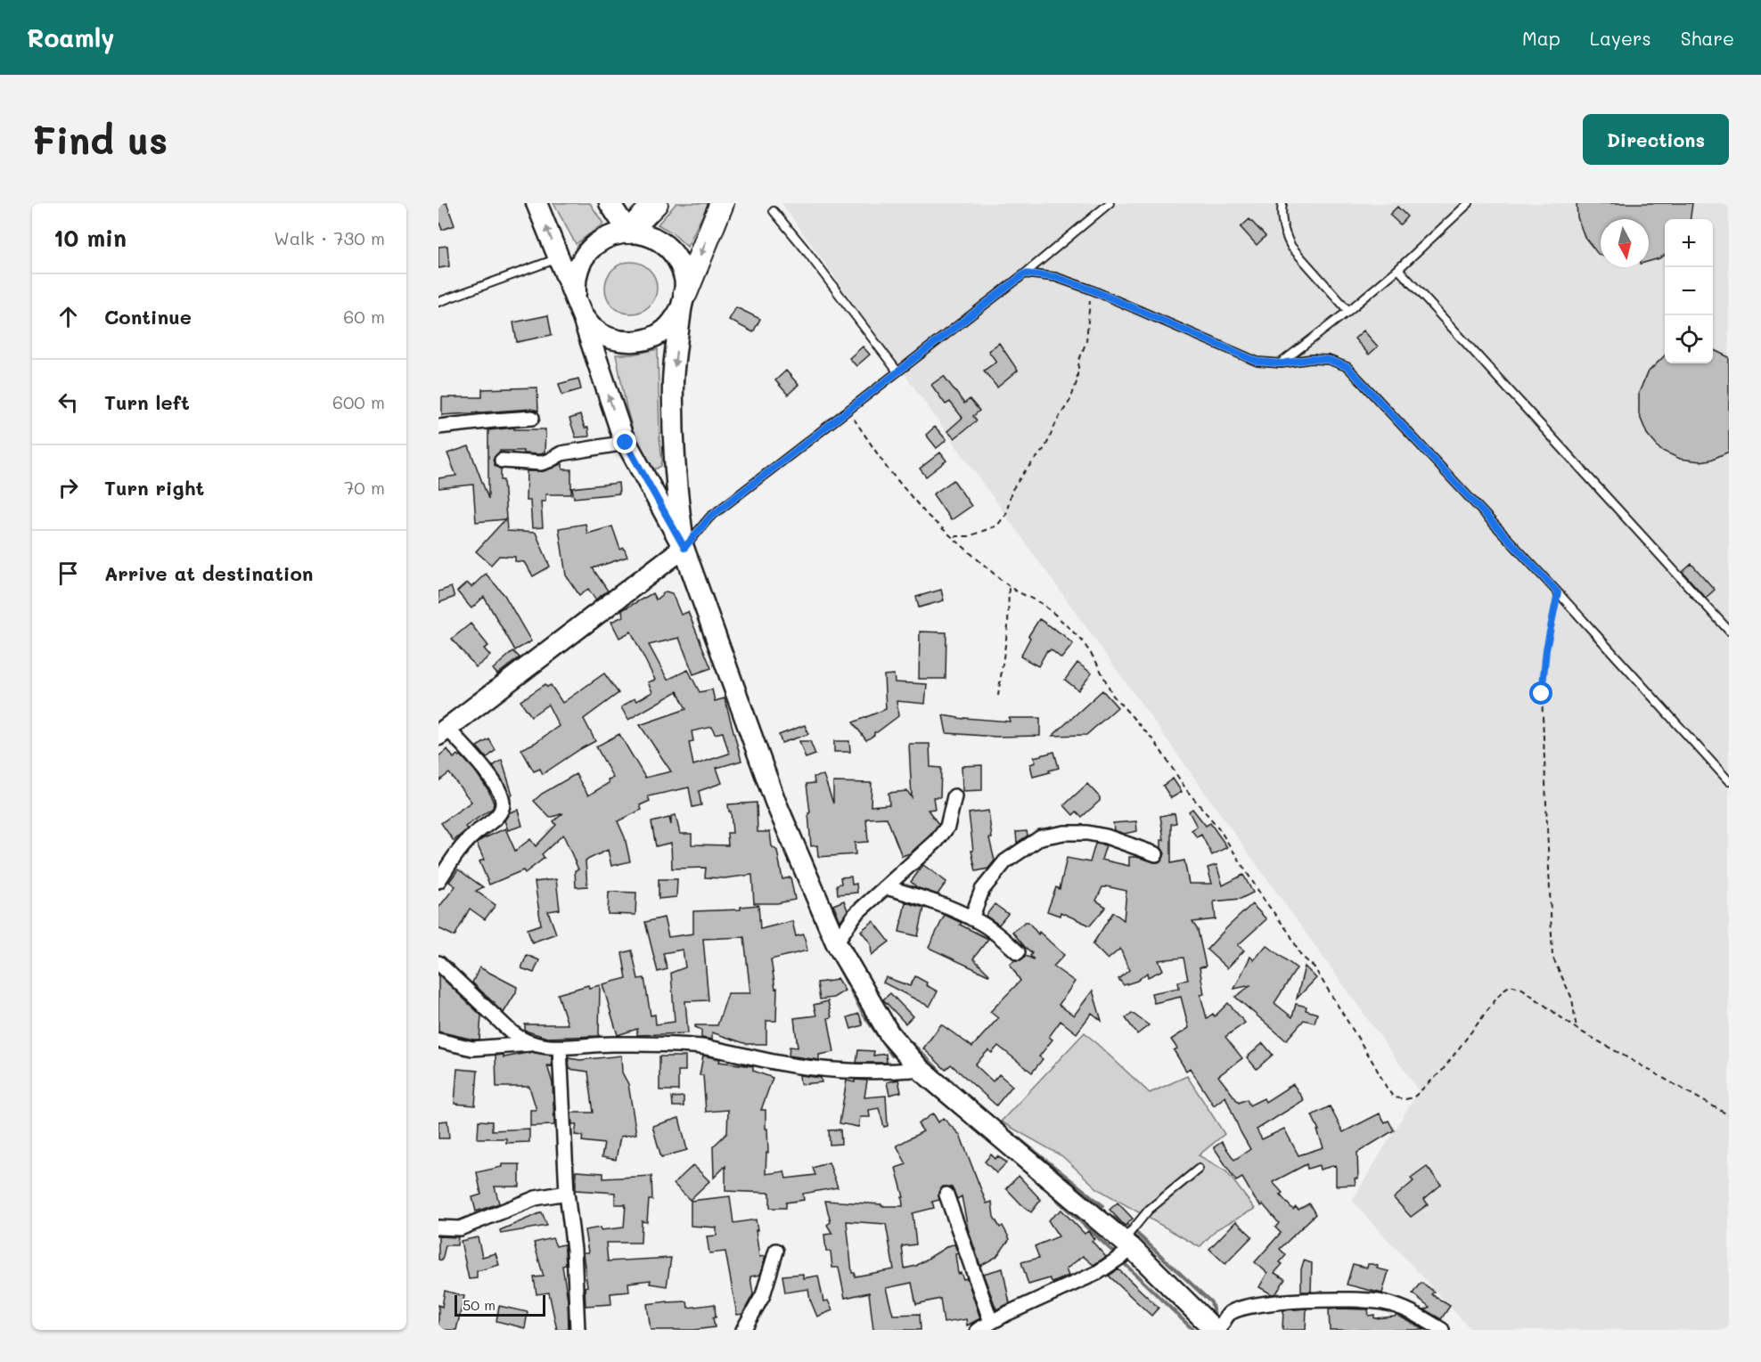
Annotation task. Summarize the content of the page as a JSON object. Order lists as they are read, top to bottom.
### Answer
{
  "scale_bar": "50 m",
  "north": "bottom",
  "page": {
    "header": "Roamly",
    "nav": ["Map", "Layers", "Share"],
    "buttons": "Directions",
    "title": "Find us",
    "heading": ["10 min", "Walk · 730 m"],
    "map_buttons": ["+", "−"],
    "list": [
      ["Continue", "60 m"],
      ["Turn left", "600 m"],
      ["Turn right", "70 m"],
      "Arrive at destination"
    ],
    "scale": "50 m"
  }
}
